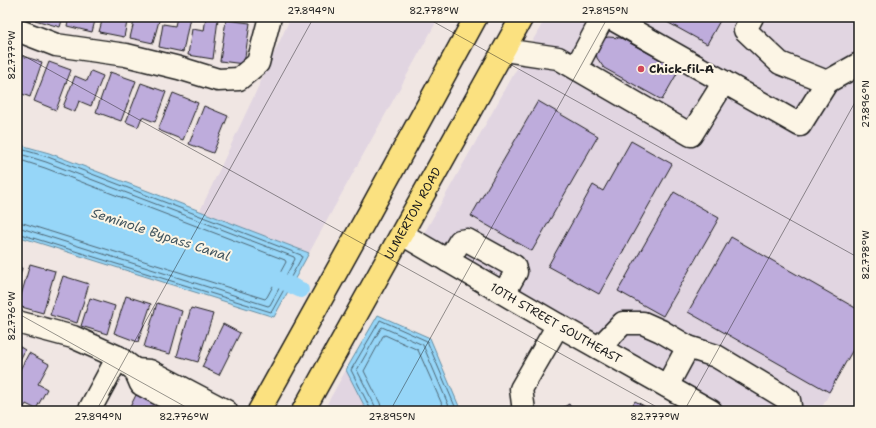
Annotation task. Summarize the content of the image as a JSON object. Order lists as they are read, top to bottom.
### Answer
{
  "streets": {
    "main road": ["ULMERTON ROAD"],
    "street": ["10TH STREET SOUTHEAST"]
  },
  "crossings": [
    ["ULMERTON ROAD", "10TH STREET SOUTHEAST"]
  ],
  "water": ["Seminole Bypass Canal"],
  "places": ["Chick-fil-A"],
  "coordinates": [
    "27.894°N",
    "82.778°W",
    "27.895°N",
    "82.777°W",
    "27.896°N",
    "82.776°W"
  ]
}
